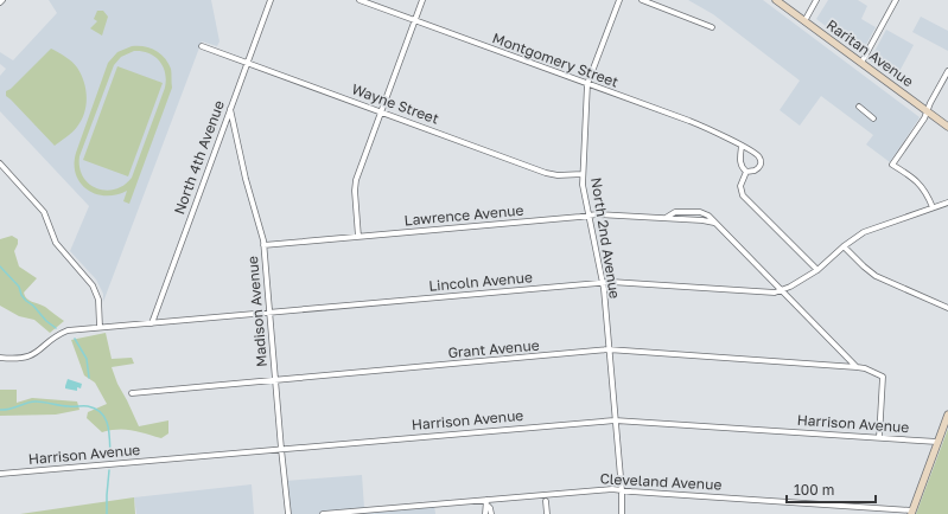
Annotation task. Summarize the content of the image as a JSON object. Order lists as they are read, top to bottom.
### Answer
{
  "streets": {
    "main road": ["Raritan Avenue"],
    "street": [
      "Montgomery Street",
      "Wayne Street",
      "North 4th Avenue",
      "Lawrence Avenue",
      "North 2nd Avenue",
      "Lincoln Avenue",
      "Madison Avenue",
      "Grant Avenue",
      "Harrison Avenue",
      "Cleveland Avenue"
    ]
  },
  "crossings": [
    ["Montgomery Street", "North 2nd Avenue"],
    ["Wayne Street", "North 4th Avenue"],
    ["Wayne Street", "North 2nd Avenue"],
    ["North 4th Avenue", "Lincoln Avenue"],
    ["North 4th Avenue", "Madison Avenue"],
    ["Lawrence Avenue", "North 2nd Avenue"],
    ["Lawrence Avenue", "Lincoln Avenue"],
    ["Lawrence Avenue", "Madison Avenue"],
    ["Lawrence Avenue", "Grant Avenue"],
    ["Lawrence Avenue", "Harrison Avenue"],
    ["North 2nd Avenue", "Lincoln Avenue"],
    ["North 2nd Avenue", "Grant Avenue"],
    ["North 2nd Avenue", "Harrison Avenue"],
    ["North 2nd Avenue", "Cleveland Avenue"],
    ["Lincoln Avenue", "Madison Avenue"],
    ["Madison Avenue", "Grant Avenue"],
    ["Madison Avenue", "Harrison Avenue"]
  ],
  "scale_bar": "100 m"
}
